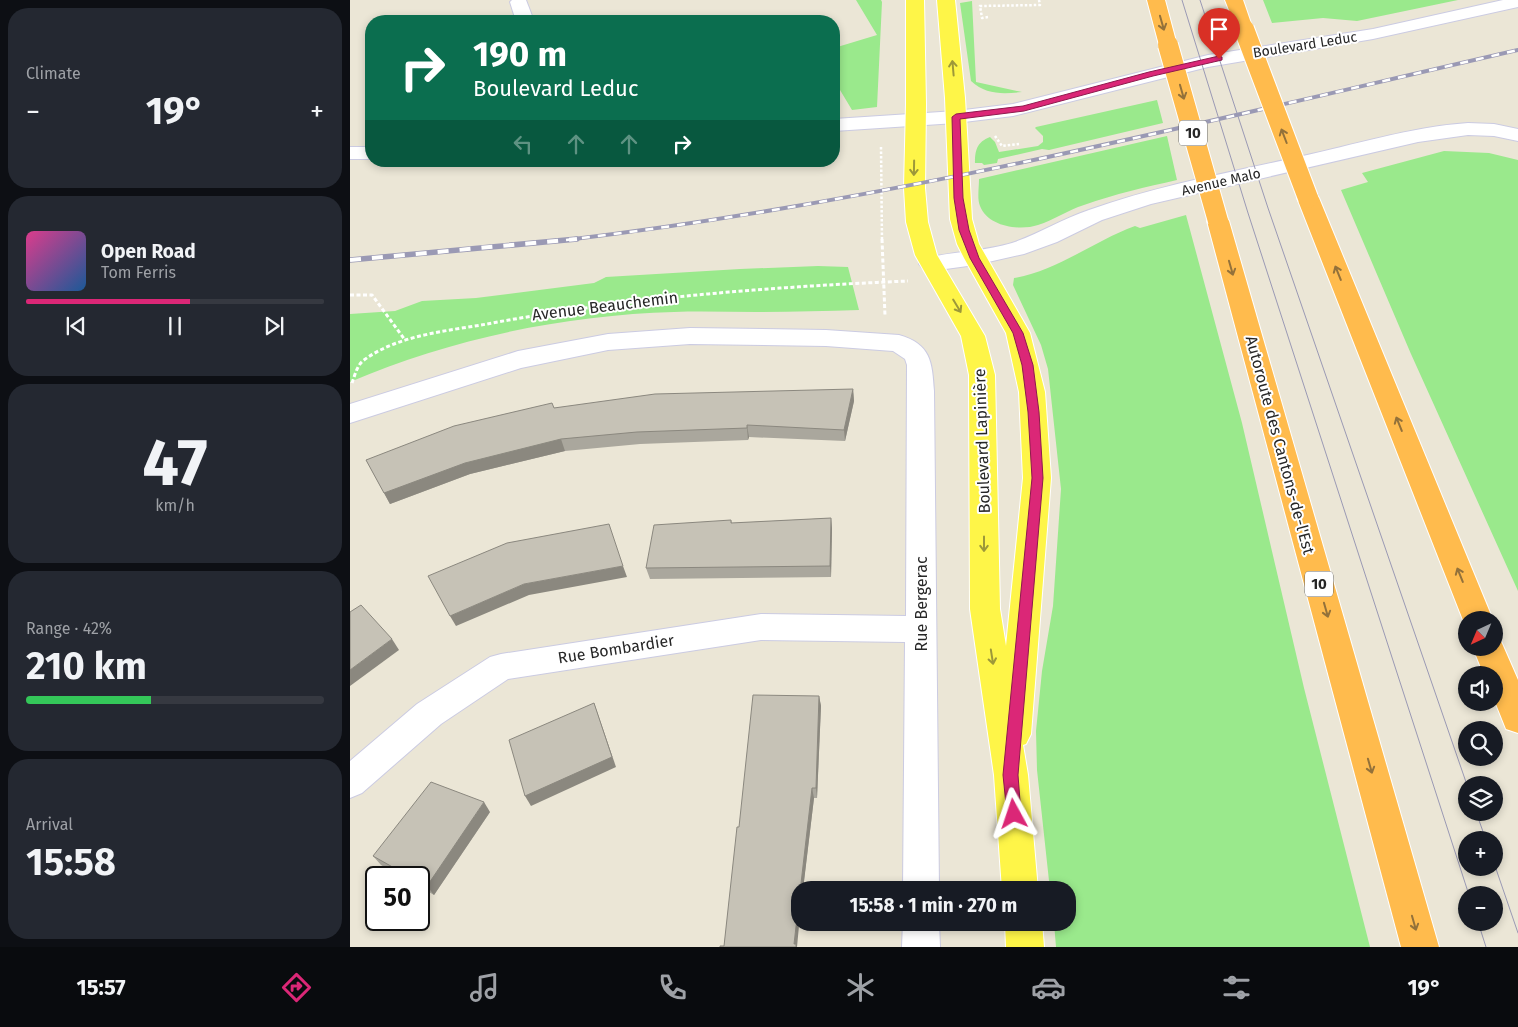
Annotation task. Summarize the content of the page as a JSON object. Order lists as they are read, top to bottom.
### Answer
{
  "streets": {
    "highway": ["10", "Autoroute des Cantons-de-l'Est"],
    "main road": ["Boulevard Lapinière"],
    "street": [
      "Boulevard Leduc",
      "Avenue Malo",
      "Rue Bergerac",
      "Rue Bombardier"
    ],
    "path": ["Avenue Beauchemin"]
  },
  "crossings": [
    ["Boulevard Leduc", "Boulevard Lapinière"],
    ["Avenue Malo", "Boulevard Lapinière"],
    ["Rue Bergerac", "Rue Bombardier"]
  ],
  "north": "bottom left",
  "page": {
    "tile": [
      "Climate",
      ["47", "km/h"],
      ["Range · 42%", "210 km"],
      ["Arrival", "15:58"]
    ],
    "turn": ["190 m", "Boulevard Leduc"],
    "heat": ["−", "19°", "+"],
    "song": ["Open Road", "Tom Ferris"],
    "map_buttons": ["+", "−"],
    "limit": "50",
    "trip": "15:58 · 1 min · 270 m",
    "tabs": ["15:57", "19°"]
  }
}
